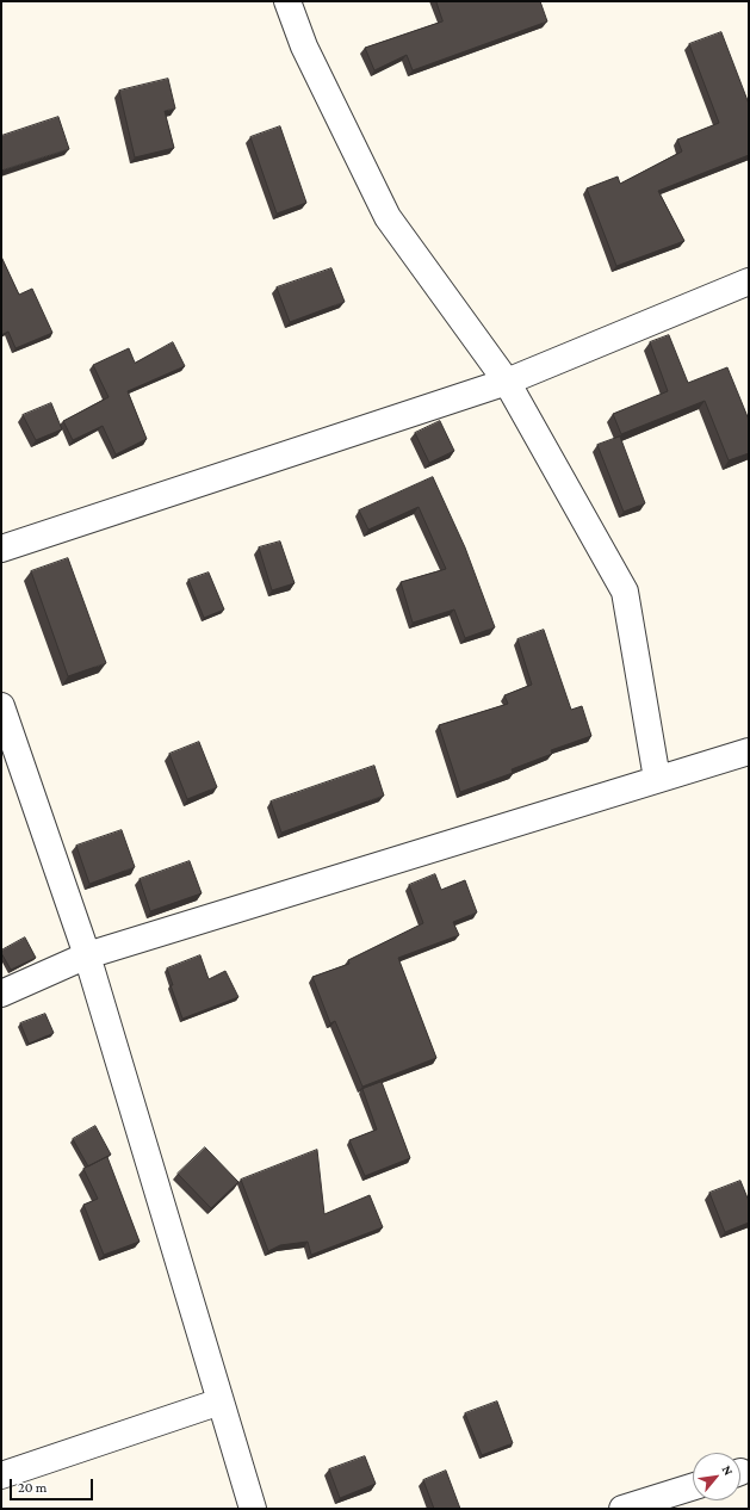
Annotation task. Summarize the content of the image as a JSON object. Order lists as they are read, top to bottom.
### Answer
{
  "scale_bar": "20 m",
  "north": "top right"
}
